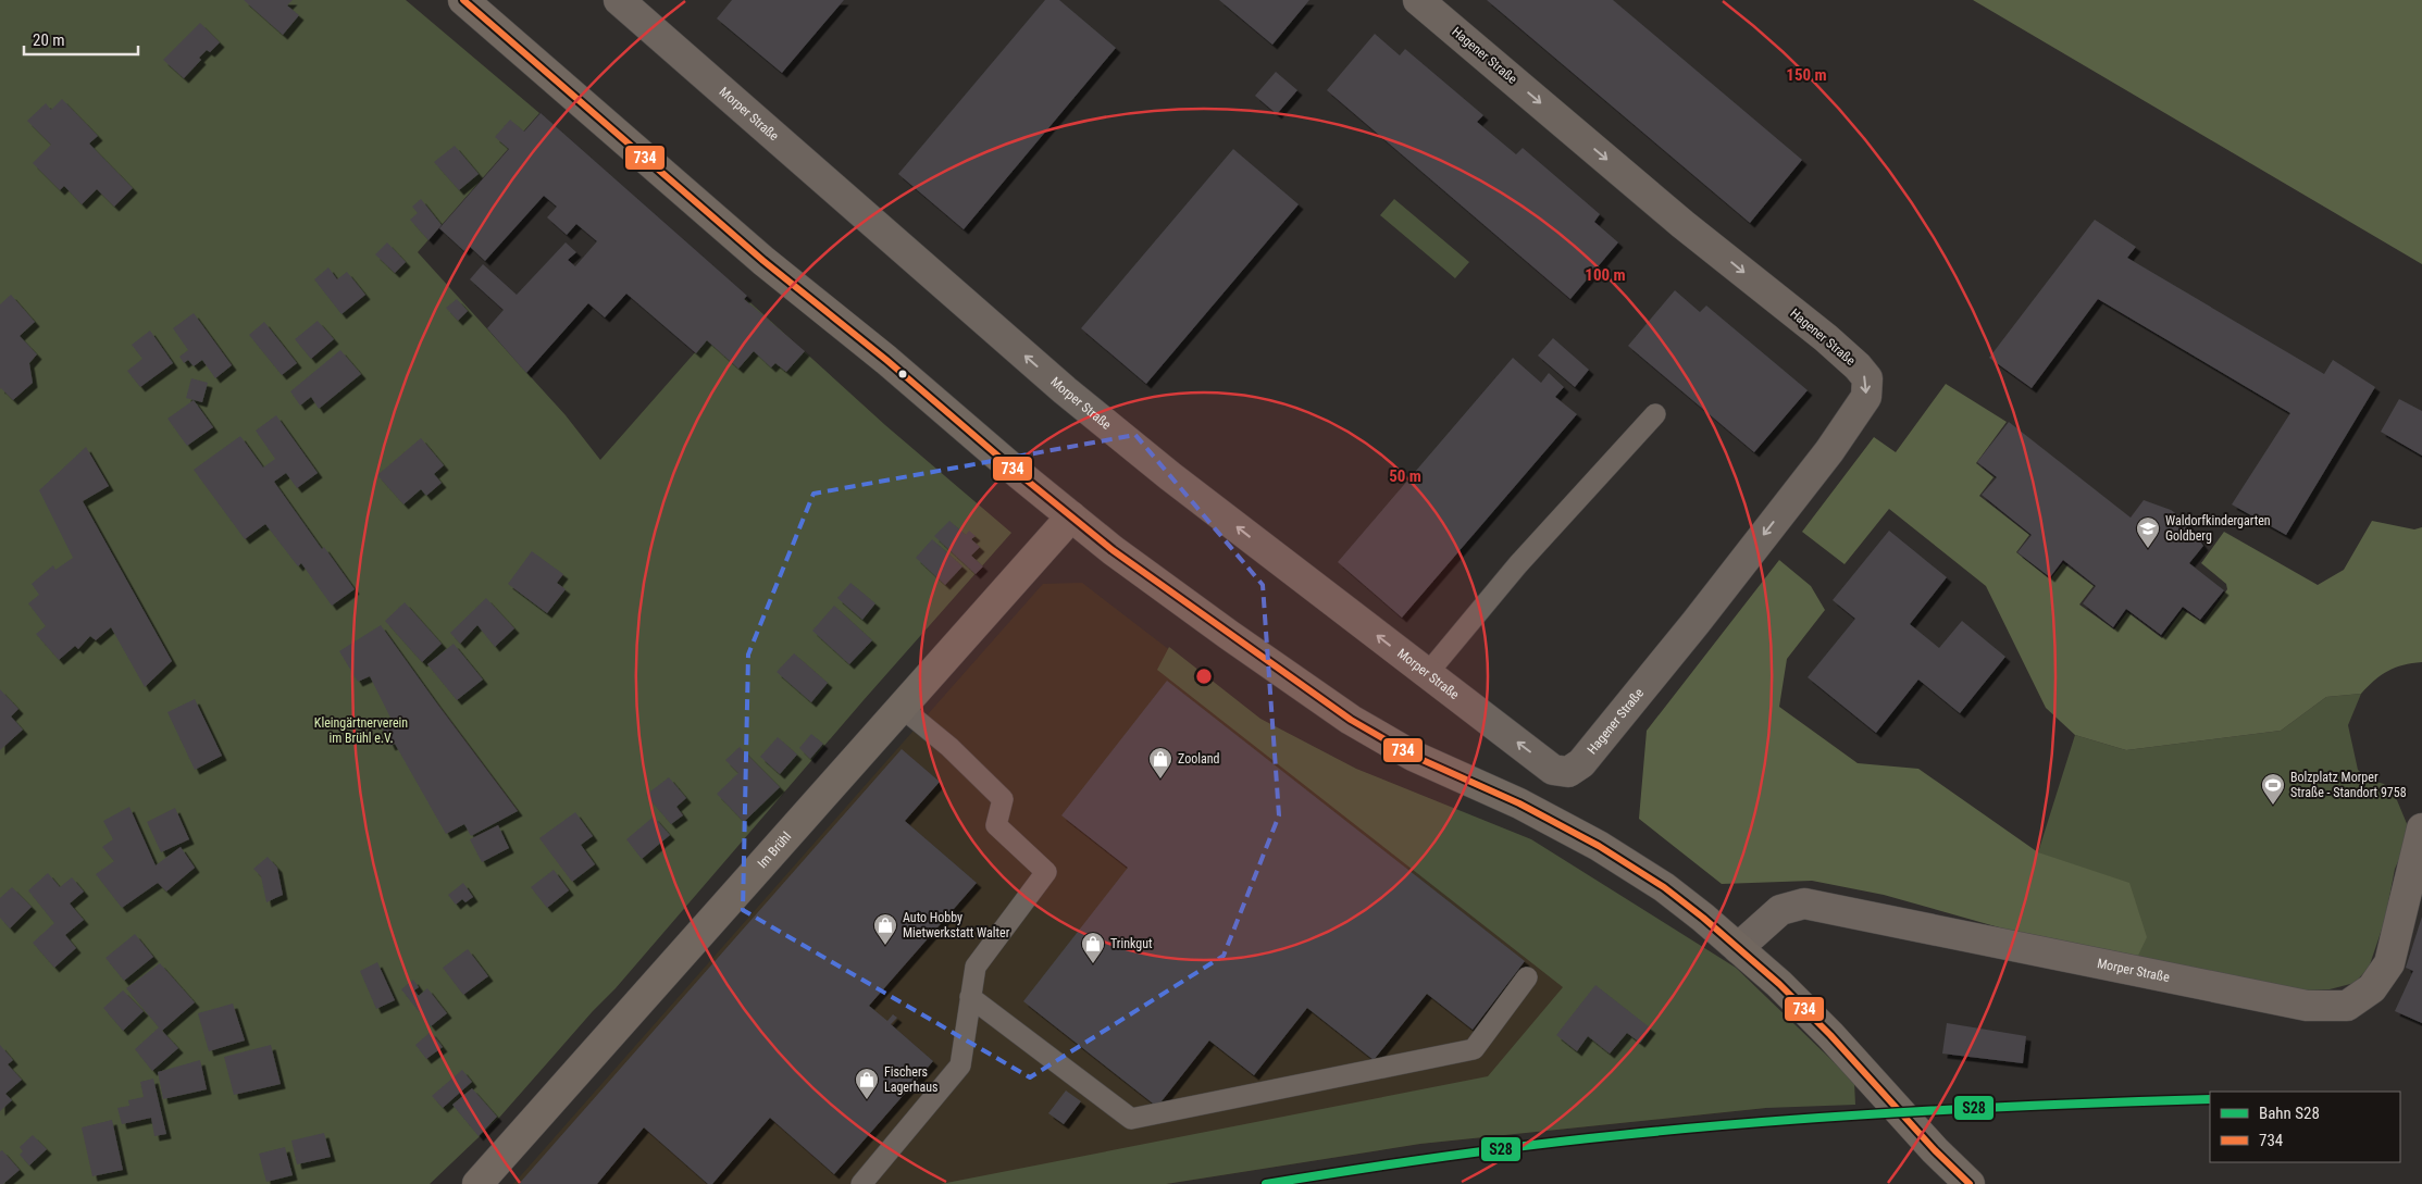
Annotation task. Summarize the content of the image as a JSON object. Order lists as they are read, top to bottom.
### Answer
{
  "streets": {
    "main road": ["Im Brühl"],
    "street": ["Hagener Straße", "Morper Straße"]
  },
  "crossings": [
    ["Hagener Straße", "Morper Straße"]
  ],
  "one_way": ["Morper Straße"],
  "parks": ["Kleingärtnerverein im Brühl e.V."],
  "places": {
    "school or university": ["Waldorfkindergarten Goldberg"],
    "shop": [
      "Zooland",
      "Auto Hobby Mietwerkstatt Walter",
      "Trinkgut",
      "Fischers Lagerhaus"
    ],
    "sports": ["Bolzplatz Morper Straße - Standort 9758"]
  },
  "lines": ["transit line 734", "rail line S28"],
  "legend": ["Bahn S28", "734"],
  "scale_bar": "20 m",
  "rings": ["150 m", "100 m", "50 m"]
}
